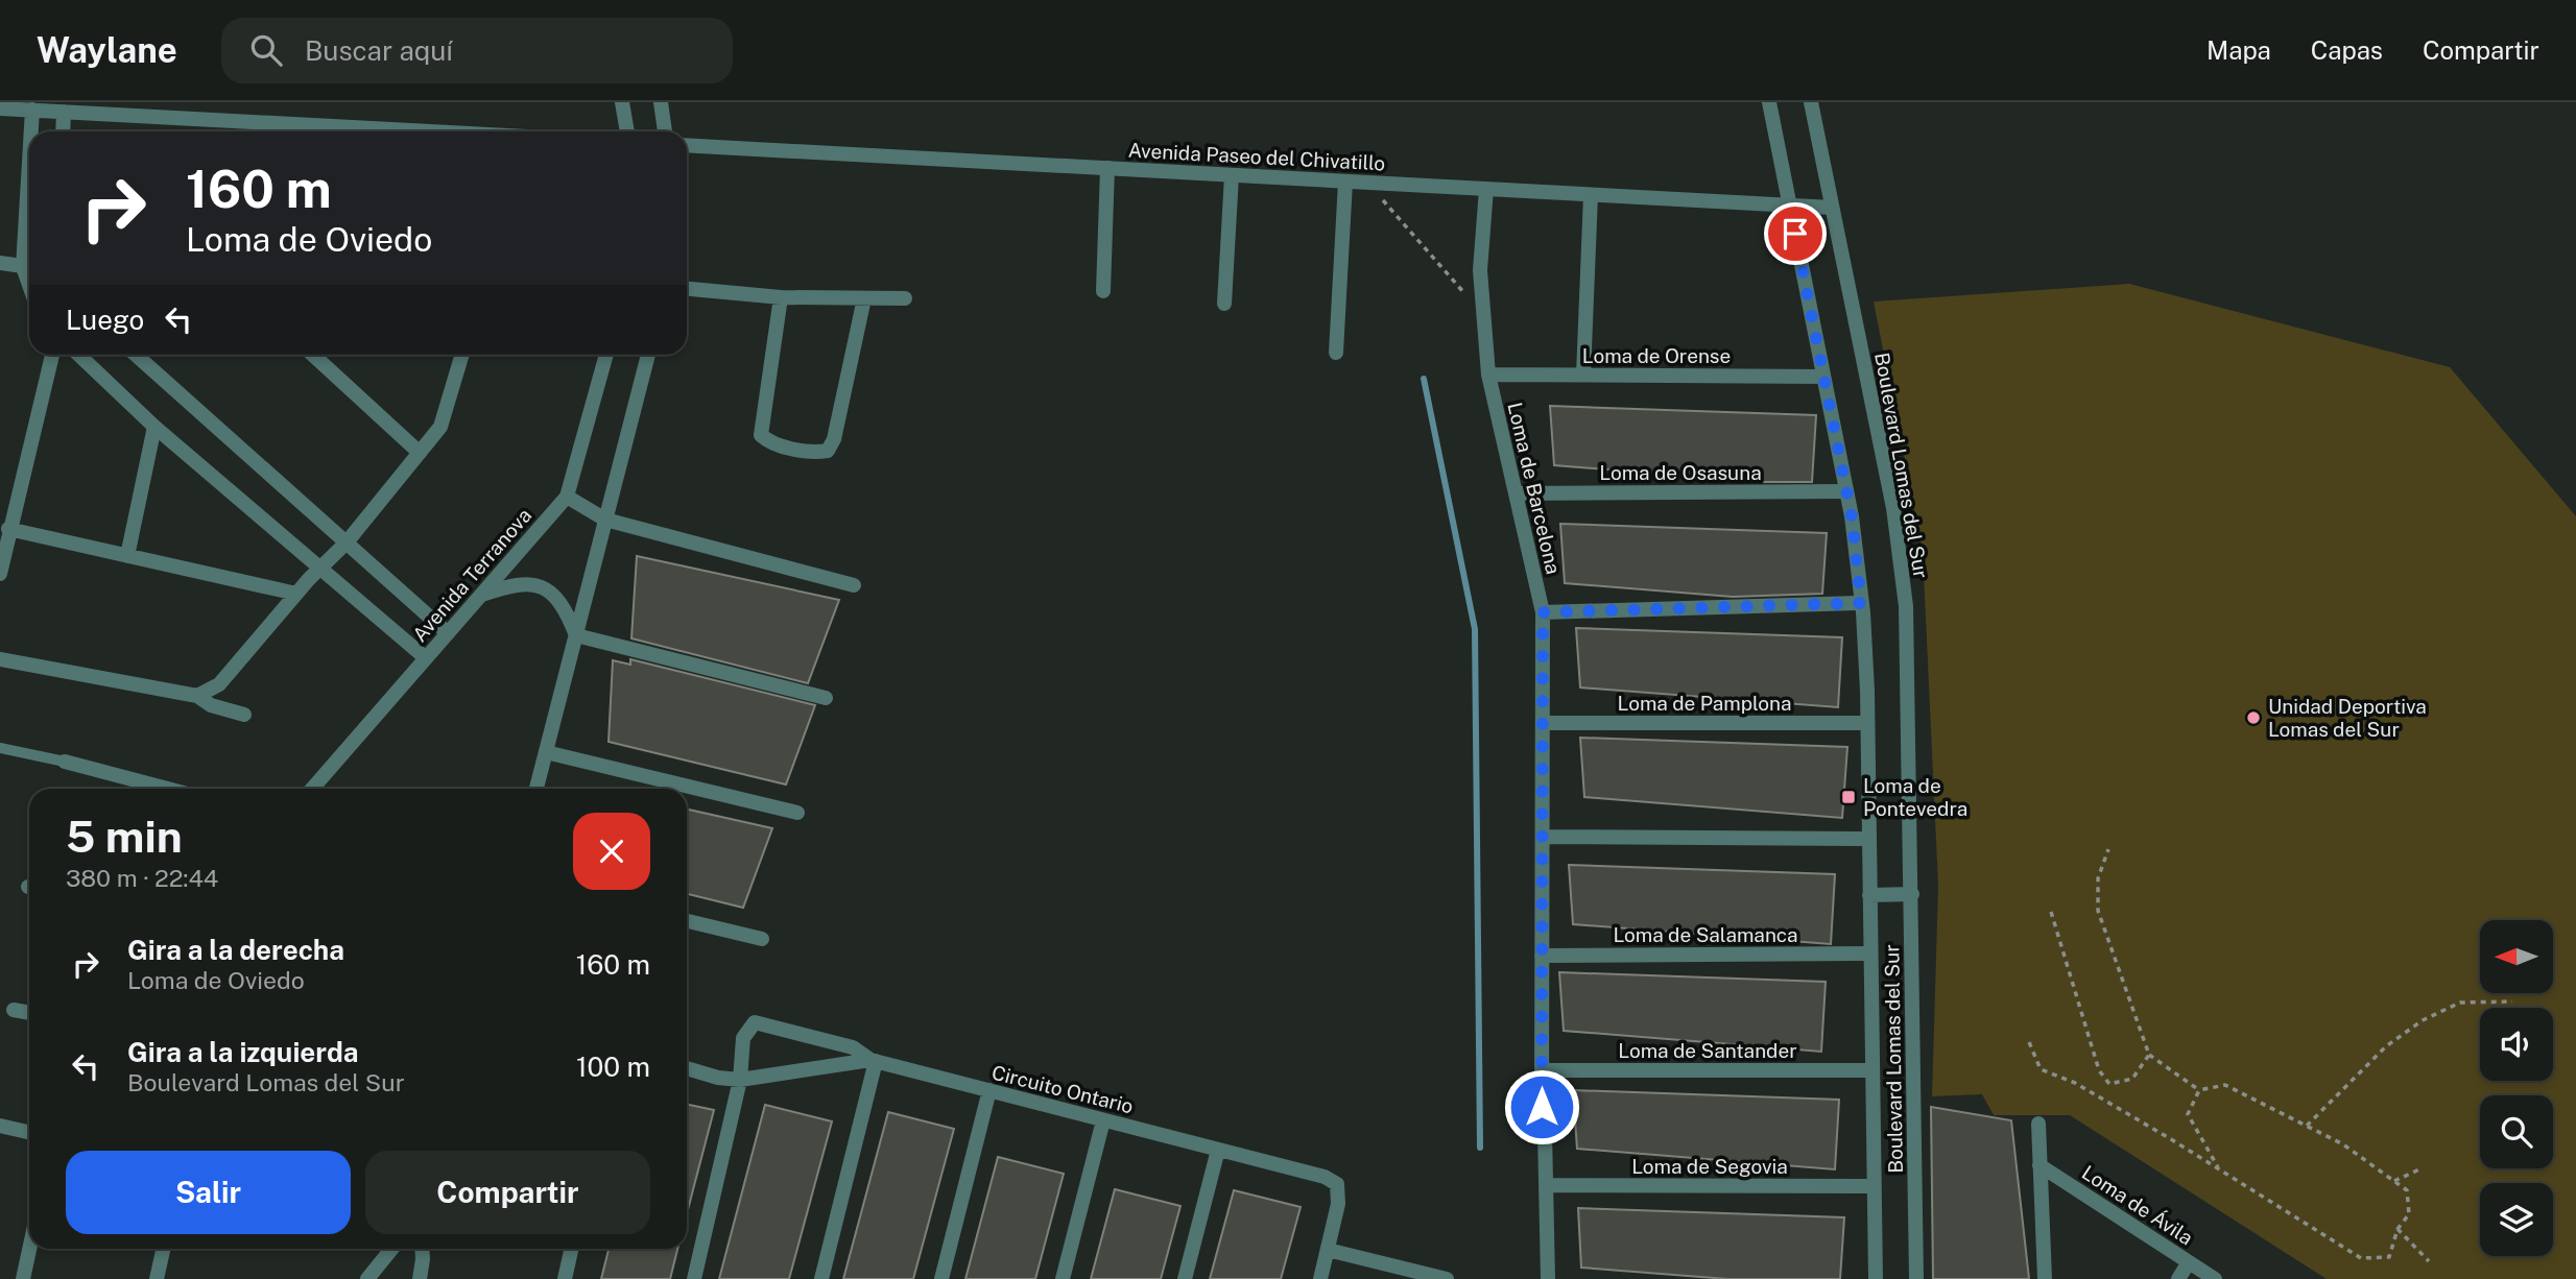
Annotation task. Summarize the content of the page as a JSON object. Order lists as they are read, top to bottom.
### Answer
{
  "streets": {
    "street": [
      "Avenida Paseo del Chivatillo",
      "Loma de Orense",
      "Boulevard Lomas del Sur",
      "Loma de Osasuna",
      "Loma de Barcelona",
      "Avenida Terranova",
      "Loma de Pamplona",
      "Loma de Salamanca",
      "Loma de Santander",
      "Circuito Ontario",
      "Loma de Segovia",
      "Loma de Ávila"
    ]
  },
  "crossings": [
    ["Avenida Paseo del Chivatillo", "Boulevard Lomas del Sur"],
    ["Avenida Paseo del Chivatillo", "Loma de Barcelona"],
    ["Loma de Orense", "Boulevard Lomas del Sur"],
    ["Loma de Orense", "Loma de Barcelona"],
    ["Boulevard Lomas del Sur", "Loma de Osasuna"],
    ["Boulevard Lomas del Sur", "Loma de Pamplona"],
    ["Boulevard Lomas del Sur", "Loma de Salamanca"],
    ["Boulevard Lomas del Sur", "Loma de Santander"],
    ["Boulevard Lomas del Sur", "Loma de Segovia"],
    ["Loma de Osasuna", "Loma de Barcelona"],
    ["Loma de Barcelona", "Loma de Pamplona"],
    ["Loma de Barcelona", "Loma de Salamanca"],
    ["Loma de Barcelona", "Loma de Santander"],
    ["Loma de Barcelona", "Loma de Segovia"]
  ],
  "places": {
    "other": ["Unidad Deportiva Lomas del Sur"],
    "transit": ["Loma de Pontevedra"]
  },
  "north": "left",
  "page": {
    "header": "Waylane",
    "search": "Buscar aquí",
    "nav": ["Mapa", "Capas", "Compartir"],
    "turn": ["160 m", "Loma de Oviedo"],
    "then": "Luego",
    "heading": ["5 min", "380 m · 22:44"],
    "list": [
      {
        "name": "Gira a la derecha",
        "note": "Loma de Oviedo",
        "value": "160 m"
      },
      {
        "name": "Gira a la izquierda",
        "note": "Boulevard Lomas del Sur",
        "value": "100 m"
      }
    ],
    "buttons": ["Salir", "Compartir"]
  }
}
